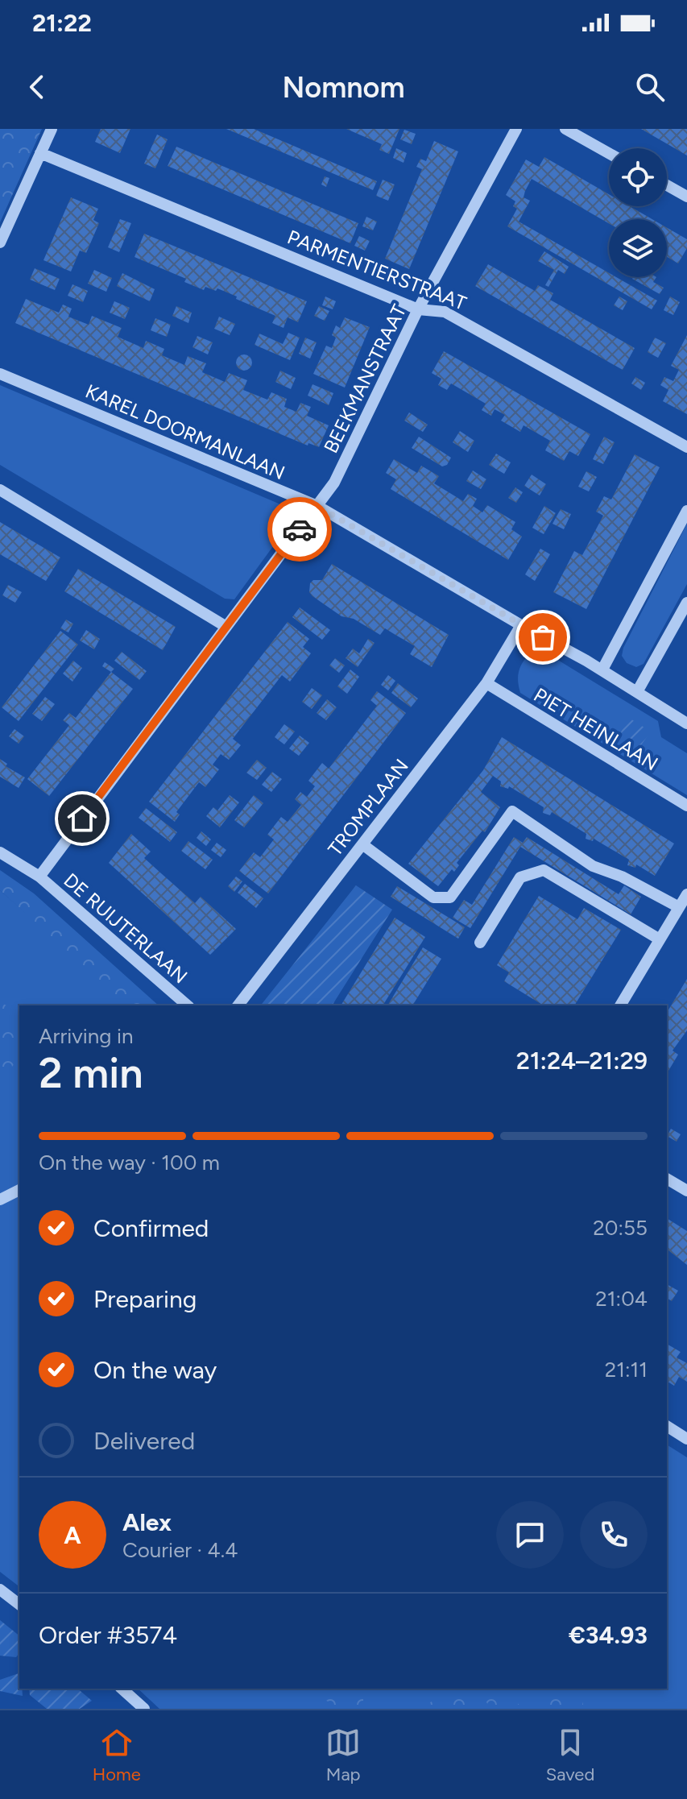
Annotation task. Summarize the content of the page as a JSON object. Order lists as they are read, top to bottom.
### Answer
{
  "streets": {
    "street": [
      "PARMENTIERSTRAAT",
      "BEEKMANSTRAAT",
      "KAREL DOORMANLAAN",
      "PIET HEINLAAN",
      "TROMPLAAN",
      "DE RUIJTERLAAN"
    ]
  },
  "crossings": [
    ["PARMENTIERSTRAAT", "BEEKMANSTRAAT"],
    ["BEEKMANSTRAAT", "KAREL DOORMANLAAN"],
    ["BEEKMANSTRAAT", "DE RUIJTERLAAN"],
    ["KAREL DOORMANLAAN", "TROMPLAAN"],
    ["PIET HEINLAAN", "TROMPLAAN"]
  ],
  "page": {
    "status": "21:22",
    "header": "Nomnom",
    "heading": ["2 min", "Arriving in", "21:24–21:29"],
    "panel": [
      "Alex",
      "Courier · 4.4",
      "Order #3574",
      "€34.93"
    ],
    "bar": "On the way · 100 m",
    "list": [
      ["Confirmed", "20:55"],
      ["Preparing", "21:04"],
      ["On the way", "21:11"],
      "Delivered"
    ],
    "round": "A",
    "tabs": ["Home", "Map", "Saved"]
  }
}
